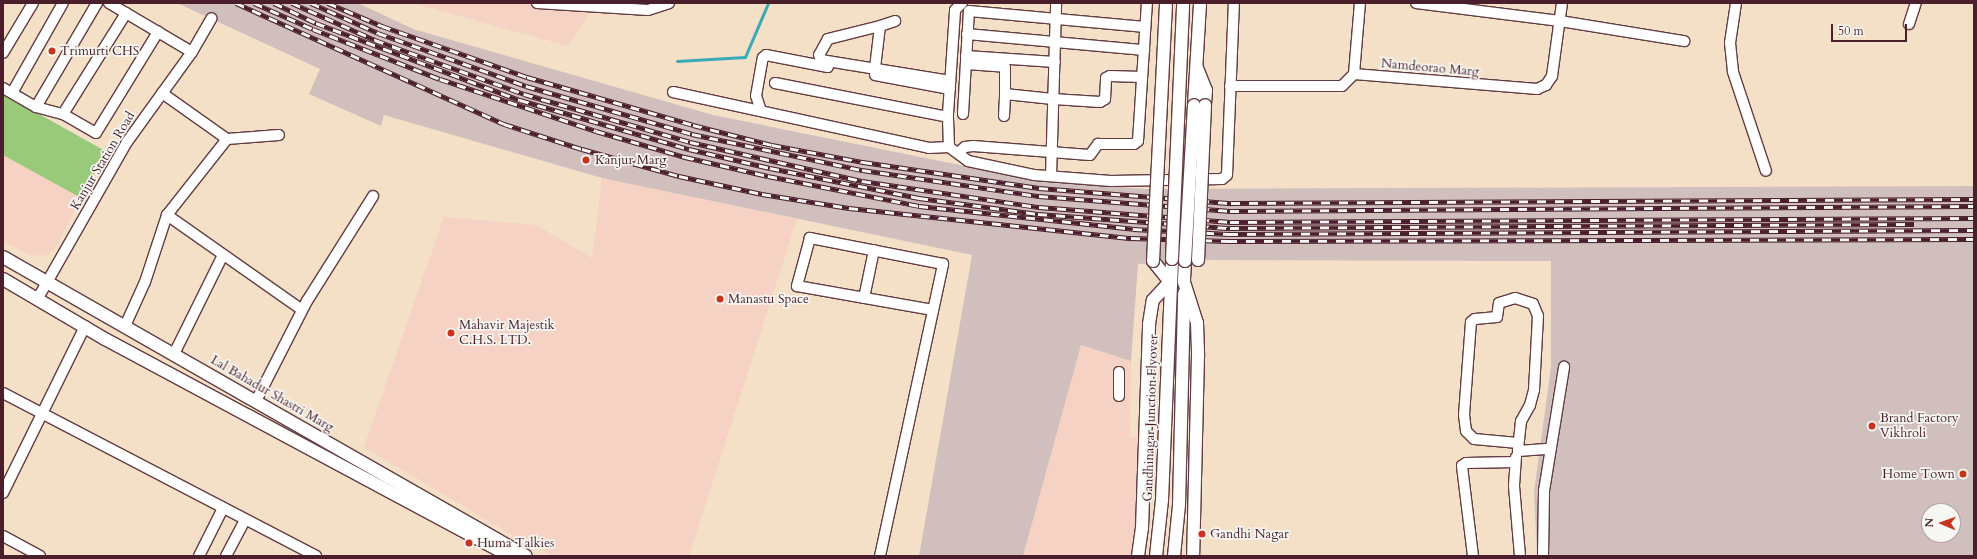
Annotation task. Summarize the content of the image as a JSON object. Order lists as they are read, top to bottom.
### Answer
{
  "streets": {
    "main road": ["Lal Bahadur Shastri Marg", "Gandhinagar Junction Flyover"],
    "street": ["Namdeorao Marg", "Kanjur Station Road"]
  },
  "crossings": [
    ["Kanjur Station Road", "Lal Bahadur Shastri Marg"]
  ],
  "places": [
    "Trimurti CHS",
    "Kanjur Marg",
    "Manastu Space",
    "Mahavir Majestik C.H.S. LTD.",
    "Brand Factory Vikhroli",
    "Home Town",
    "Gandhi Nagar",
    "Huma Talkies"
  ],
  "scale_bar": "50 m",
  "north": "left"
}
